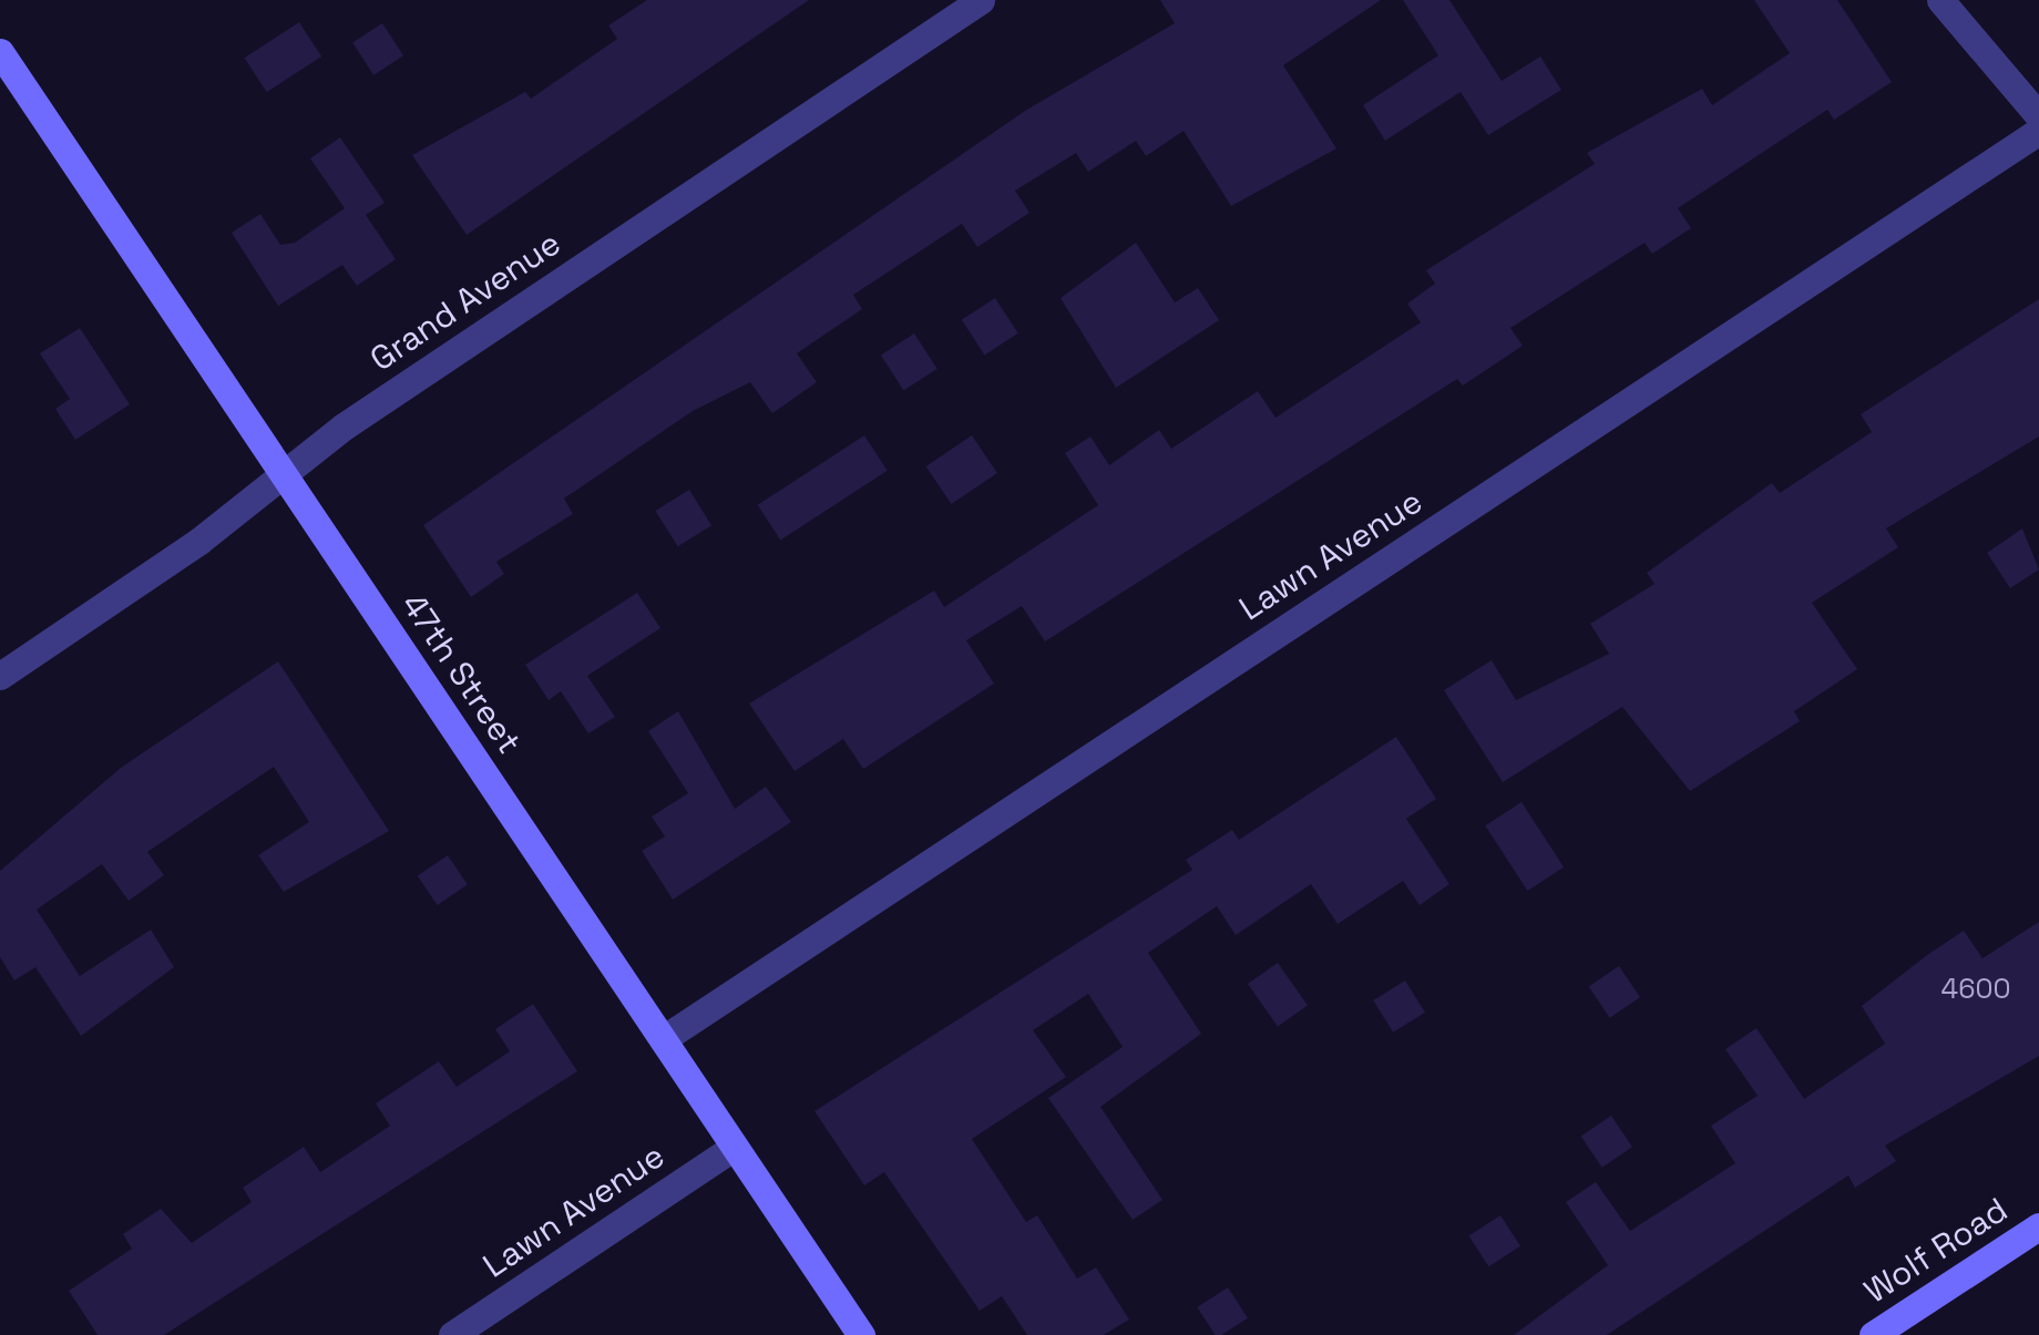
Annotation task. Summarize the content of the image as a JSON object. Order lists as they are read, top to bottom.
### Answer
{
  "streets": {
    "main road": ["47th Street", "Wolf Road"],
    "street": ["Grand Avenue", "Lawn Avenue"]
  },
  "crossings": [
    ["Grand Avenue", "47th Street"],
    ["Lawn Avenue", "47th Street"]
  ],
  "house_numbers": ["4600"]
}
